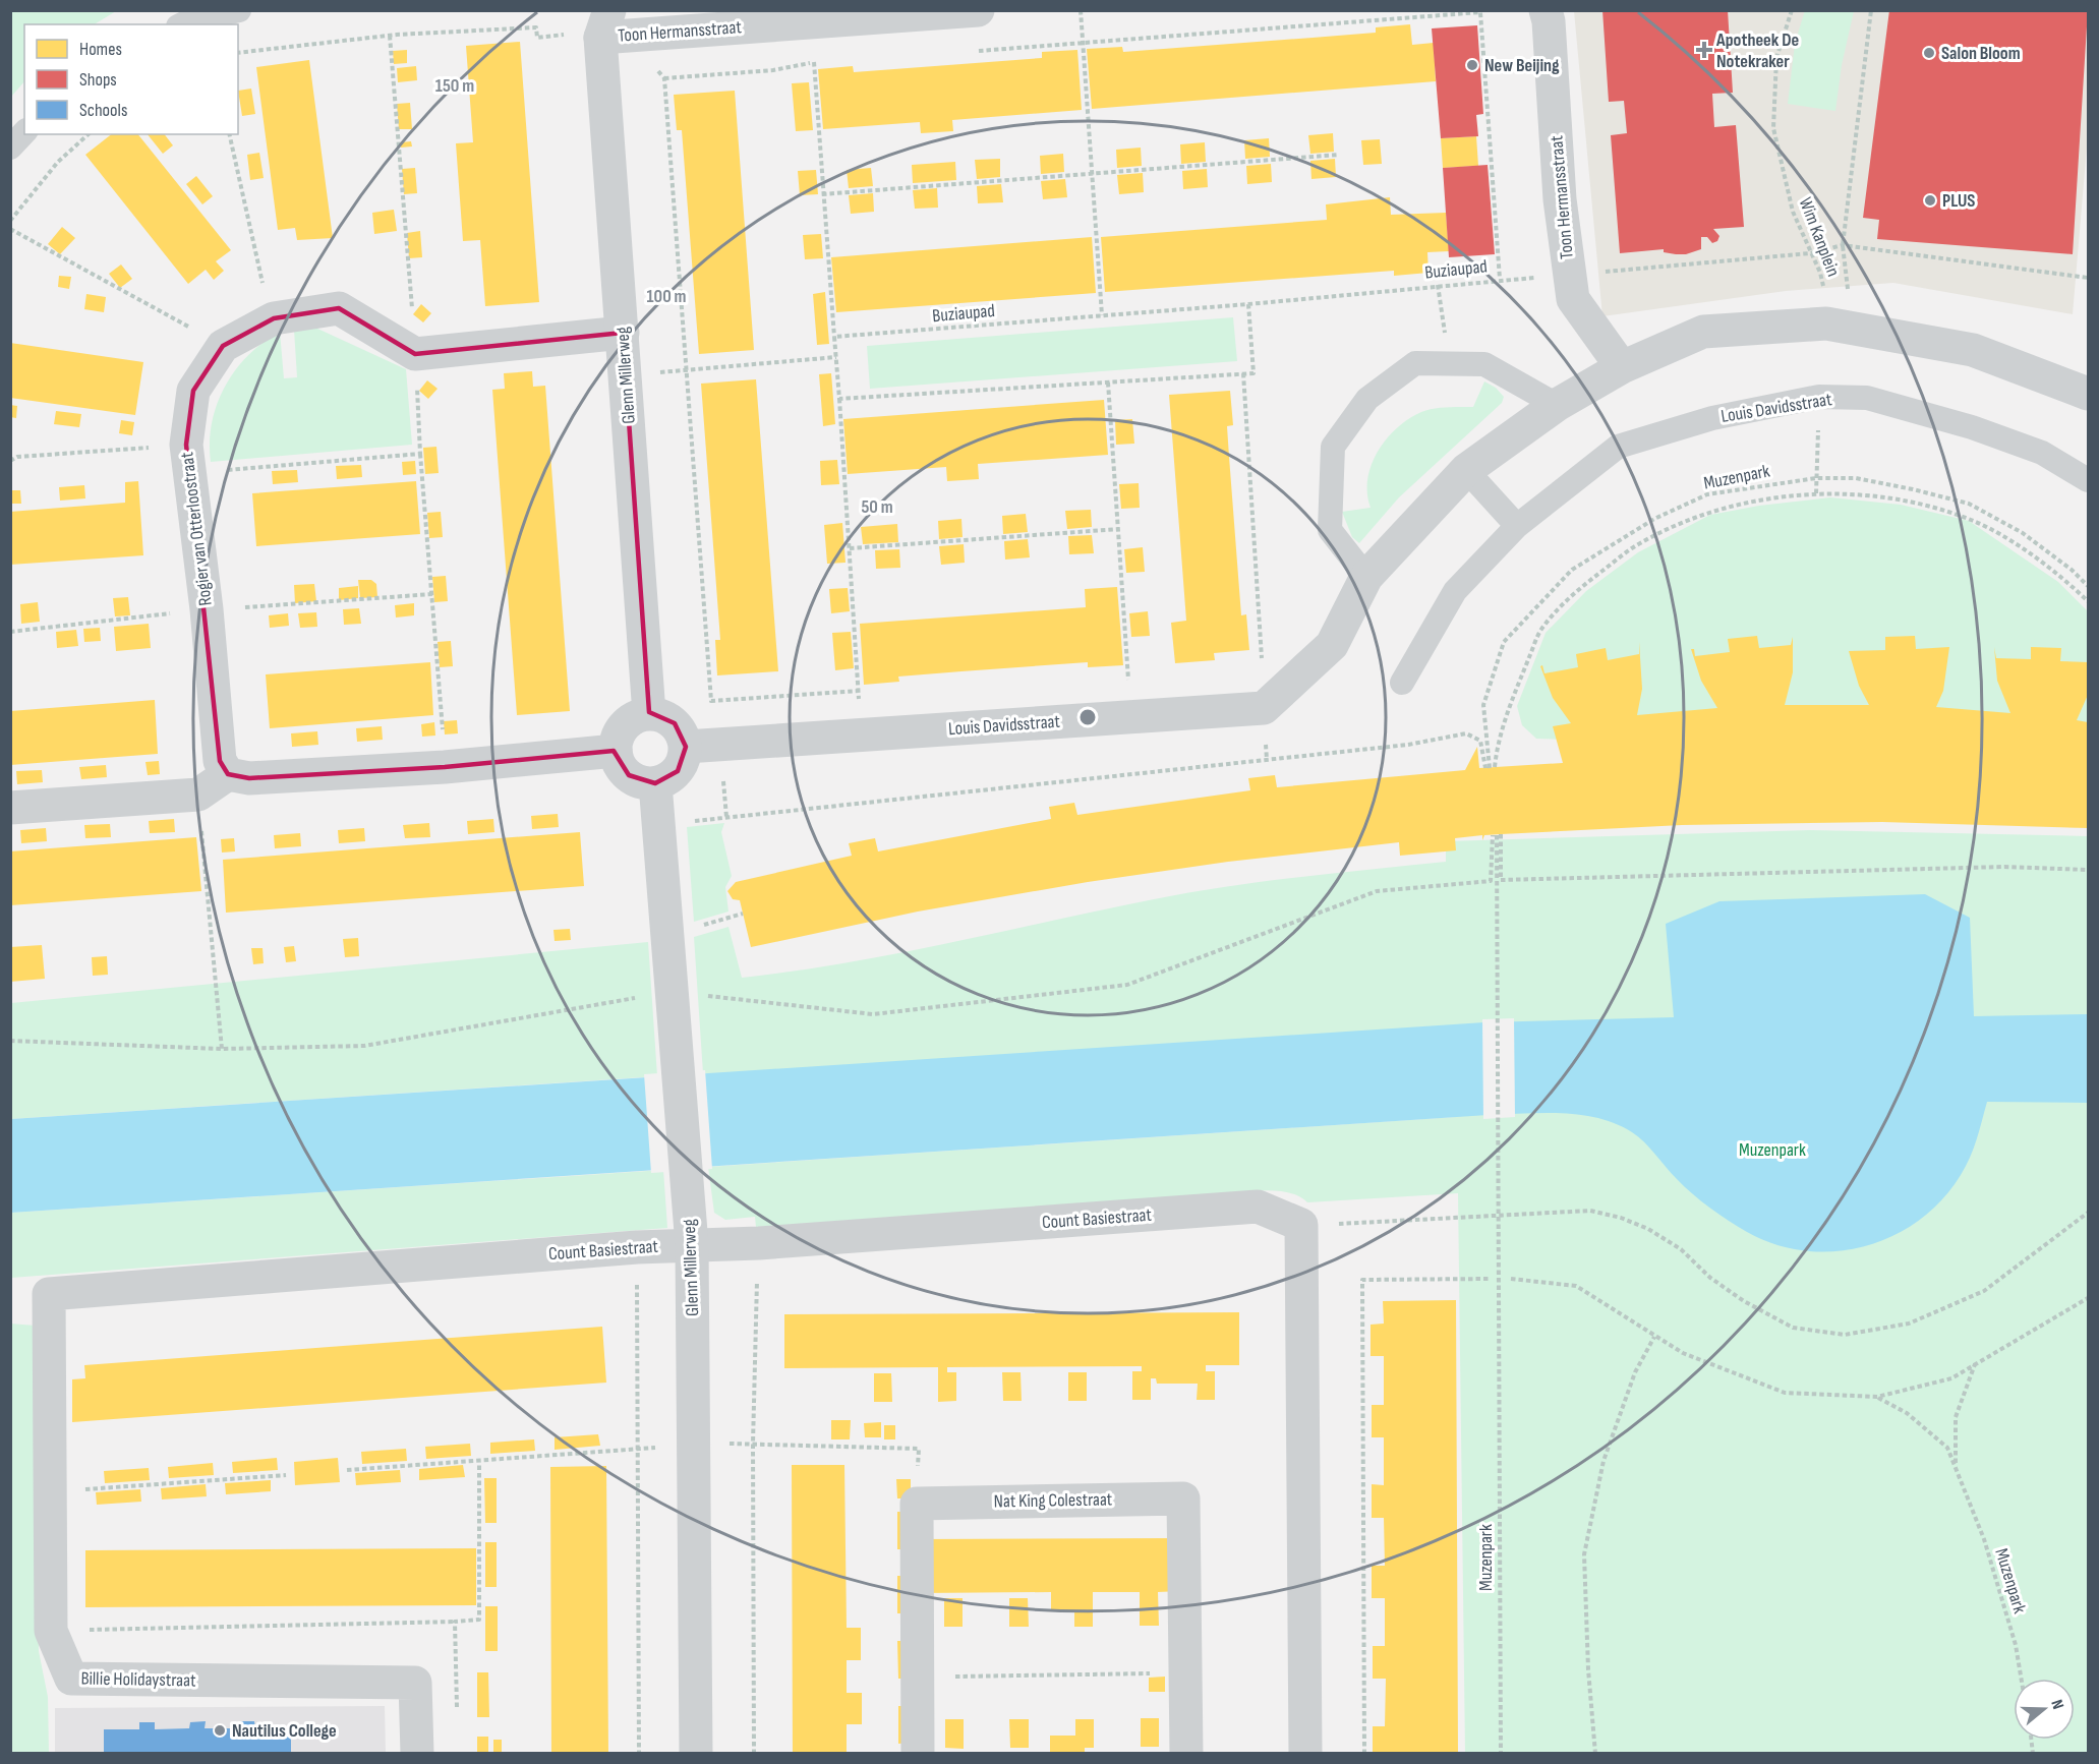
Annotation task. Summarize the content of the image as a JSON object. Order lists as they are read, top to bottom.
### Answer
{
  "streets": {
    "street": [
      "Toon Hermansstraat",
      "Glenn Millerweg",
      "Louis Davidsstraat",
      "Rogier van Otterloostraat",
      "Count Basiestraat",
      "Nat King Colestraat",
      "Billie Holidaystraat"
    ],
    "path": ["Wim Kanplein", "Buziaupad", "Muzenpark"]
  },
  "crossings": [
    ["Toon Hermansstraat", "Buziaupad"],
    ["Toon Hermansstraat", "Glenn Millerweg"],
    ["Toon Hermansstraat", "Louis Davidsstraat"],
    ["Wim Kanplein", "Buziaupad"],
    ["Wim Kanplein", "Louis Davidsstraat"],
    ["Glenn Millerweg", "Louis Davidsstraat"],
    ["Glenn Millerweg", "Count Basiestraat"],
    ["Count Basiestraat", "Billie Holidaystraat"]
  ],
  "parks": ["Muzenpark"],
  "places": {
    "health": ["Apotheek De Notekraker"],
    "other": [
      "Salon Bloom",
      "New Beijing",
      "PLUS",
      "Nautilus College"
    ]
  },
  "legend": ["Homes", "Shops", "Schools"],
  "north": "right",
  "rings": ["150 m", "100 m", "50 m"]
}
